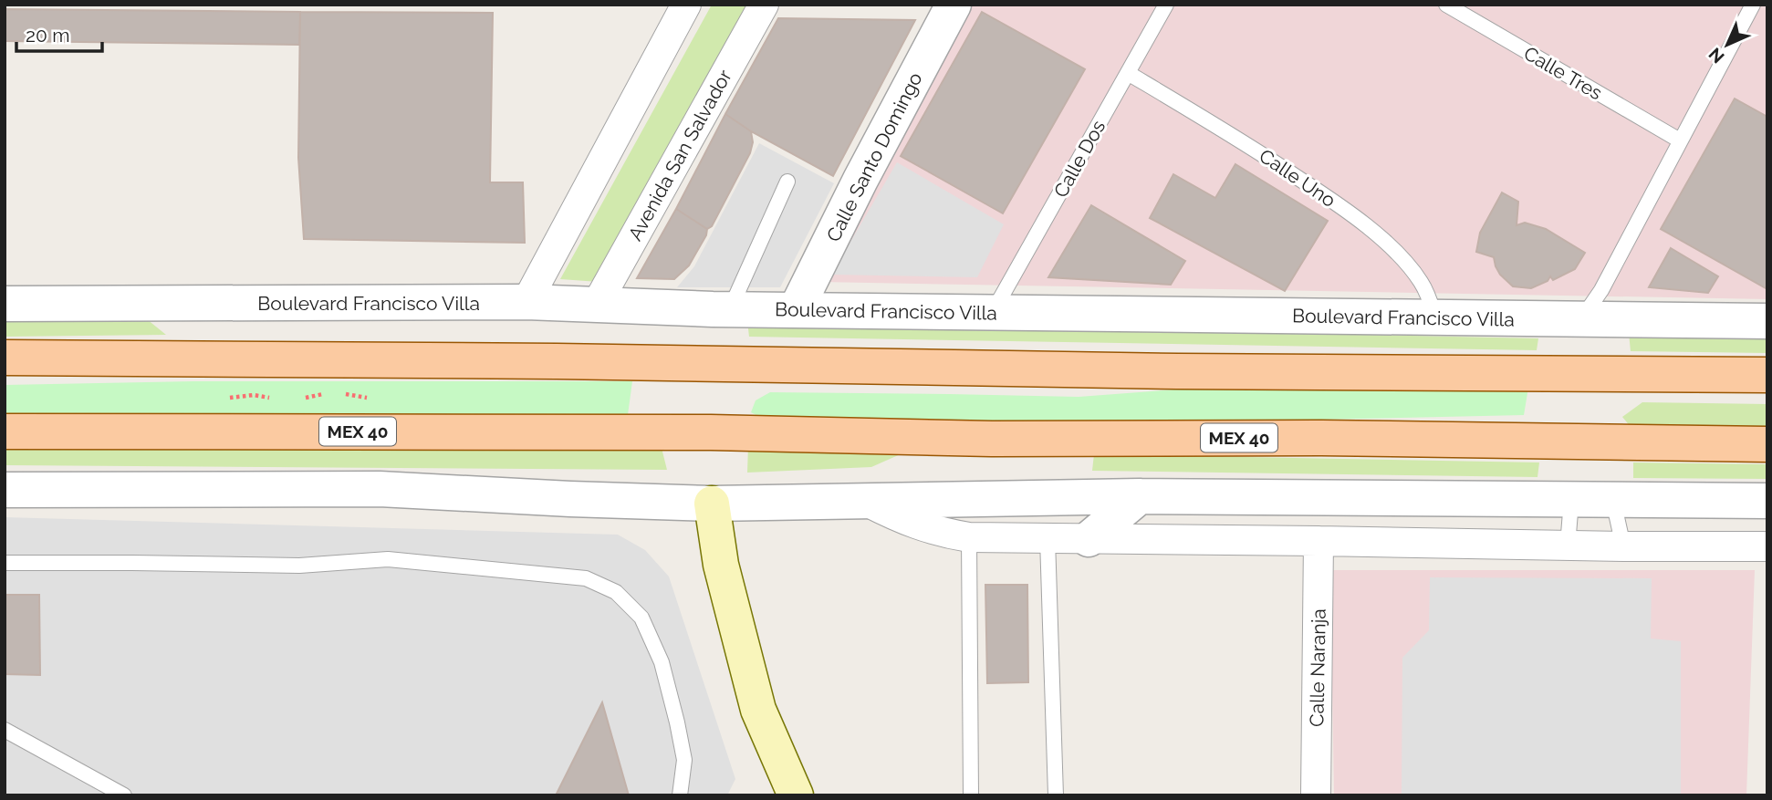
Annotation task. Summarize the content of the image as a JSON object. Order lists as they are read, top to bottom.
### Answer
{
  "streets": {
    "main road": ["MEX 40"],
    "street": [
      "Avenida San Salvador",
      "Calle Santo Domingo",
      "Boulevard Francisco Villa",
      "Calle Naranja"
    ],
    "lane": ["Calle Tres", "Calle Dos", "Calle Uno"]
  },
  "crossings": [
    ["Avenida San Salvador", "Boulevard Francisco Villa"],
    ["Calle Santo Domingo", "Boulevard Francisco Villa"],
    ["Calle Dos", "Calle Uno"],
    ["Calle Dos", "Boulevard Francisco Villa"],
    ["Calle Uno", "Boulevard Francisco Villa"]
  ],
  "scale_bar": "20 m",
  "north": "bottom left"
}
